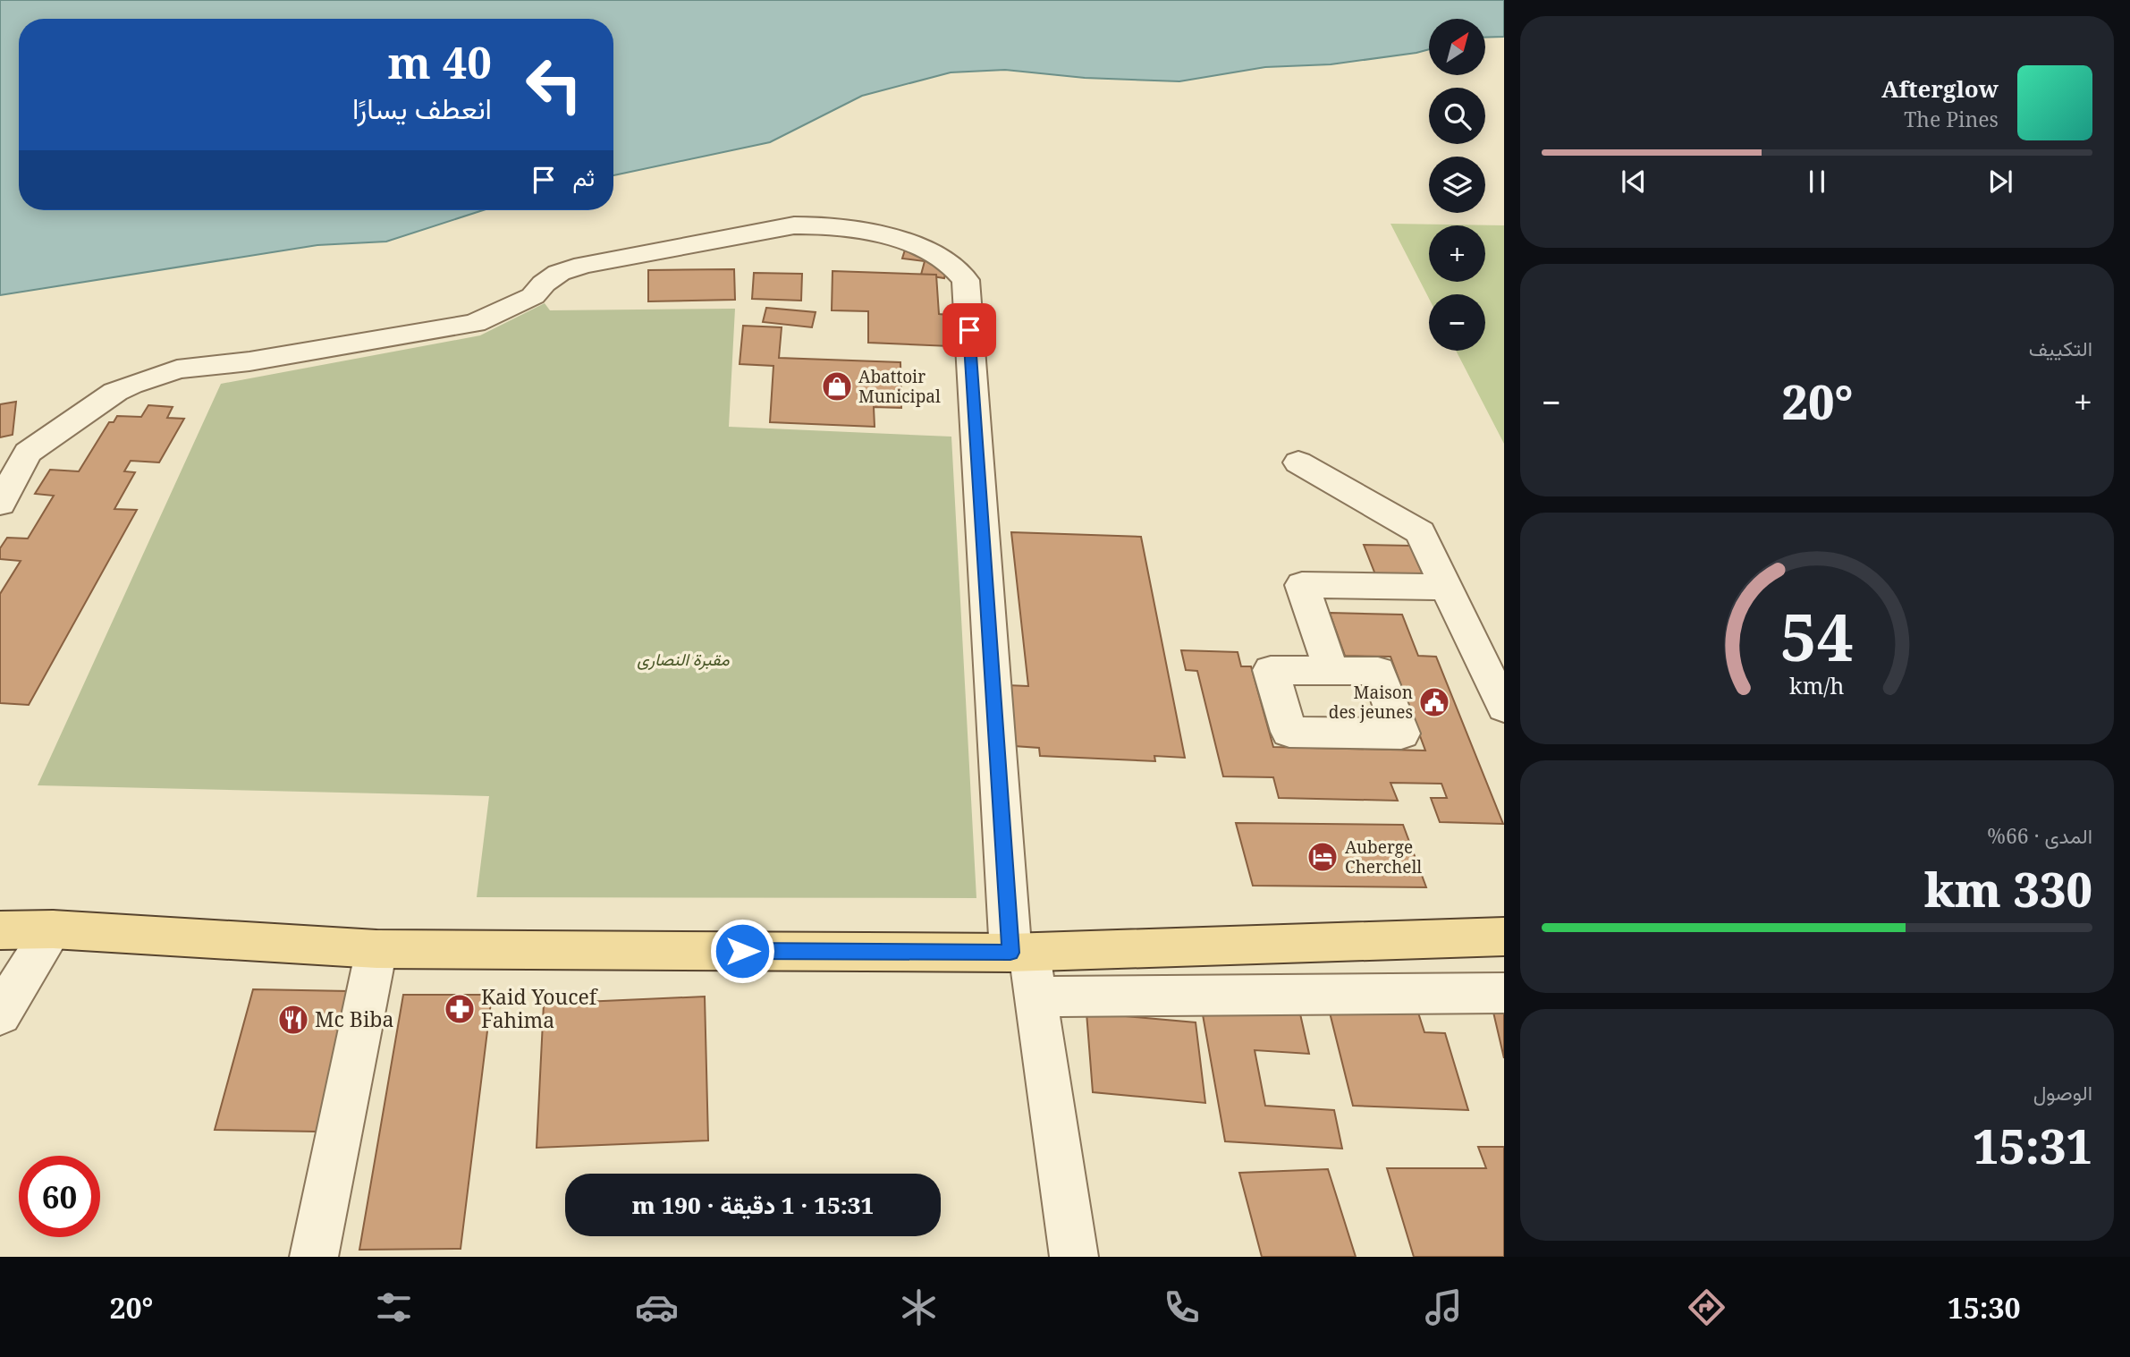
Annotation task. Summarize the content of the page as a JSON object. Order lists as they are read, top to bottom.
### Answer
{
  "parks": ["مقبرة النصارى"],
  "places": {
    "shop": ["Abattoir Municipal"],
    "public building": ["Maison des jeunes"],
    "hotel": ["Auberge Cherchell"],
    "pharmacy": ["Kaid Youcef Fahima"],
    "restaurant": ["Mc Biba"]
  },
  "north": "top right",
  "page": {
    "map_buttons": ["+", "−"],
    "turn": ["40 m", "انعطف يسارًا"],
    "song": ["Afterglow", "The Pines"],
    "then": "ثم",
    "tile": [
      "التكييف",
      ["المدى · 66%", "330 km"],
      ["الوصول", "15:31"]
    ],
    "heat": ["−", "20°", "+"],
    "limit": "60",
    "trip": "15:31 · 1 دقيقة · 190 m",
    "tabs": ["15:30", "20°"],
    "gauge": ["54", "km/h"]
  }
}
